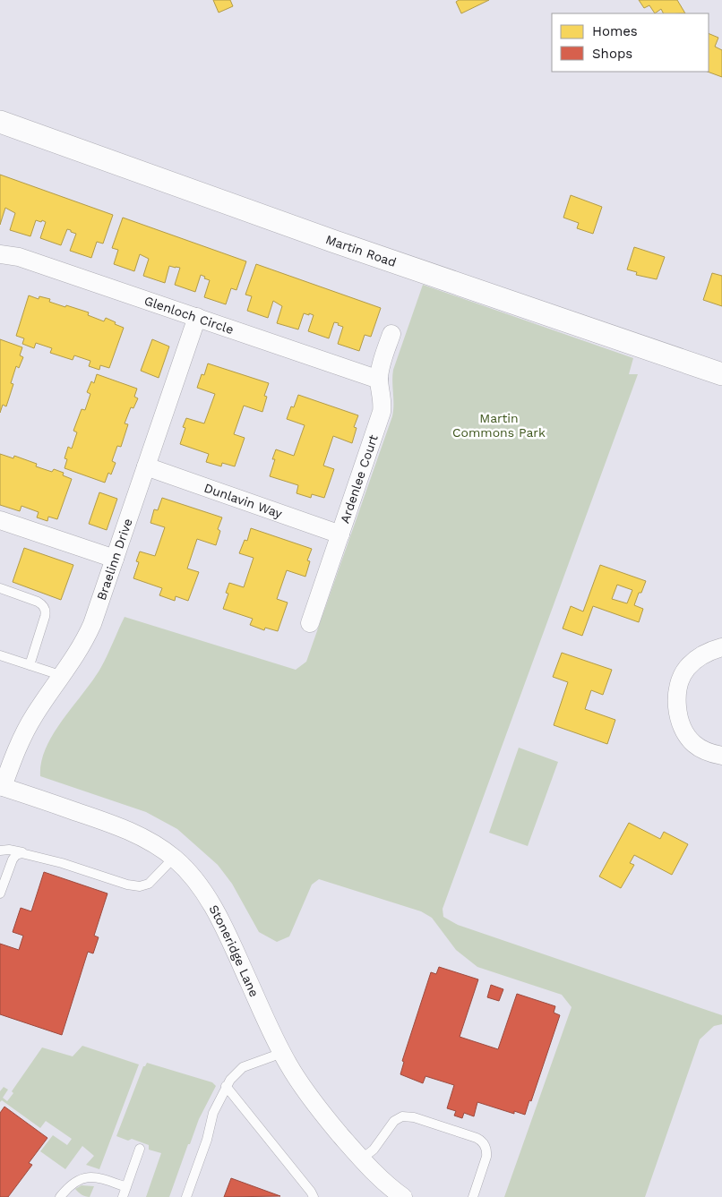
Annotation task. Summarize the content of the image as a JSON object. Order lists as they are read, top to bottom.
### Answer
{
  "streets": {
    "street": [
      "Martin Road",
      "Glenloch Circle",
      "Ardenlee Court",
      "Dunlavin Way",
      "Braelinn Drive",
      "Stoneridge Lane"
    ]
  },
  "crossings": [
    ["Glenloch Circle", "Ardenlee Court"],
    ["Glenloch Circle", "Braelinn Drive"],
    ["Ardenlee Court", "Dunlavin Way"],
    ["Dunlavin Way", "Braelinn Drive"],
    ["Braelinn Drive", "Stoneridge Lane"]
  ],
  "parks": ["Martin Commons Park"],
  "legend": ["Homes", "Shops"]
}
